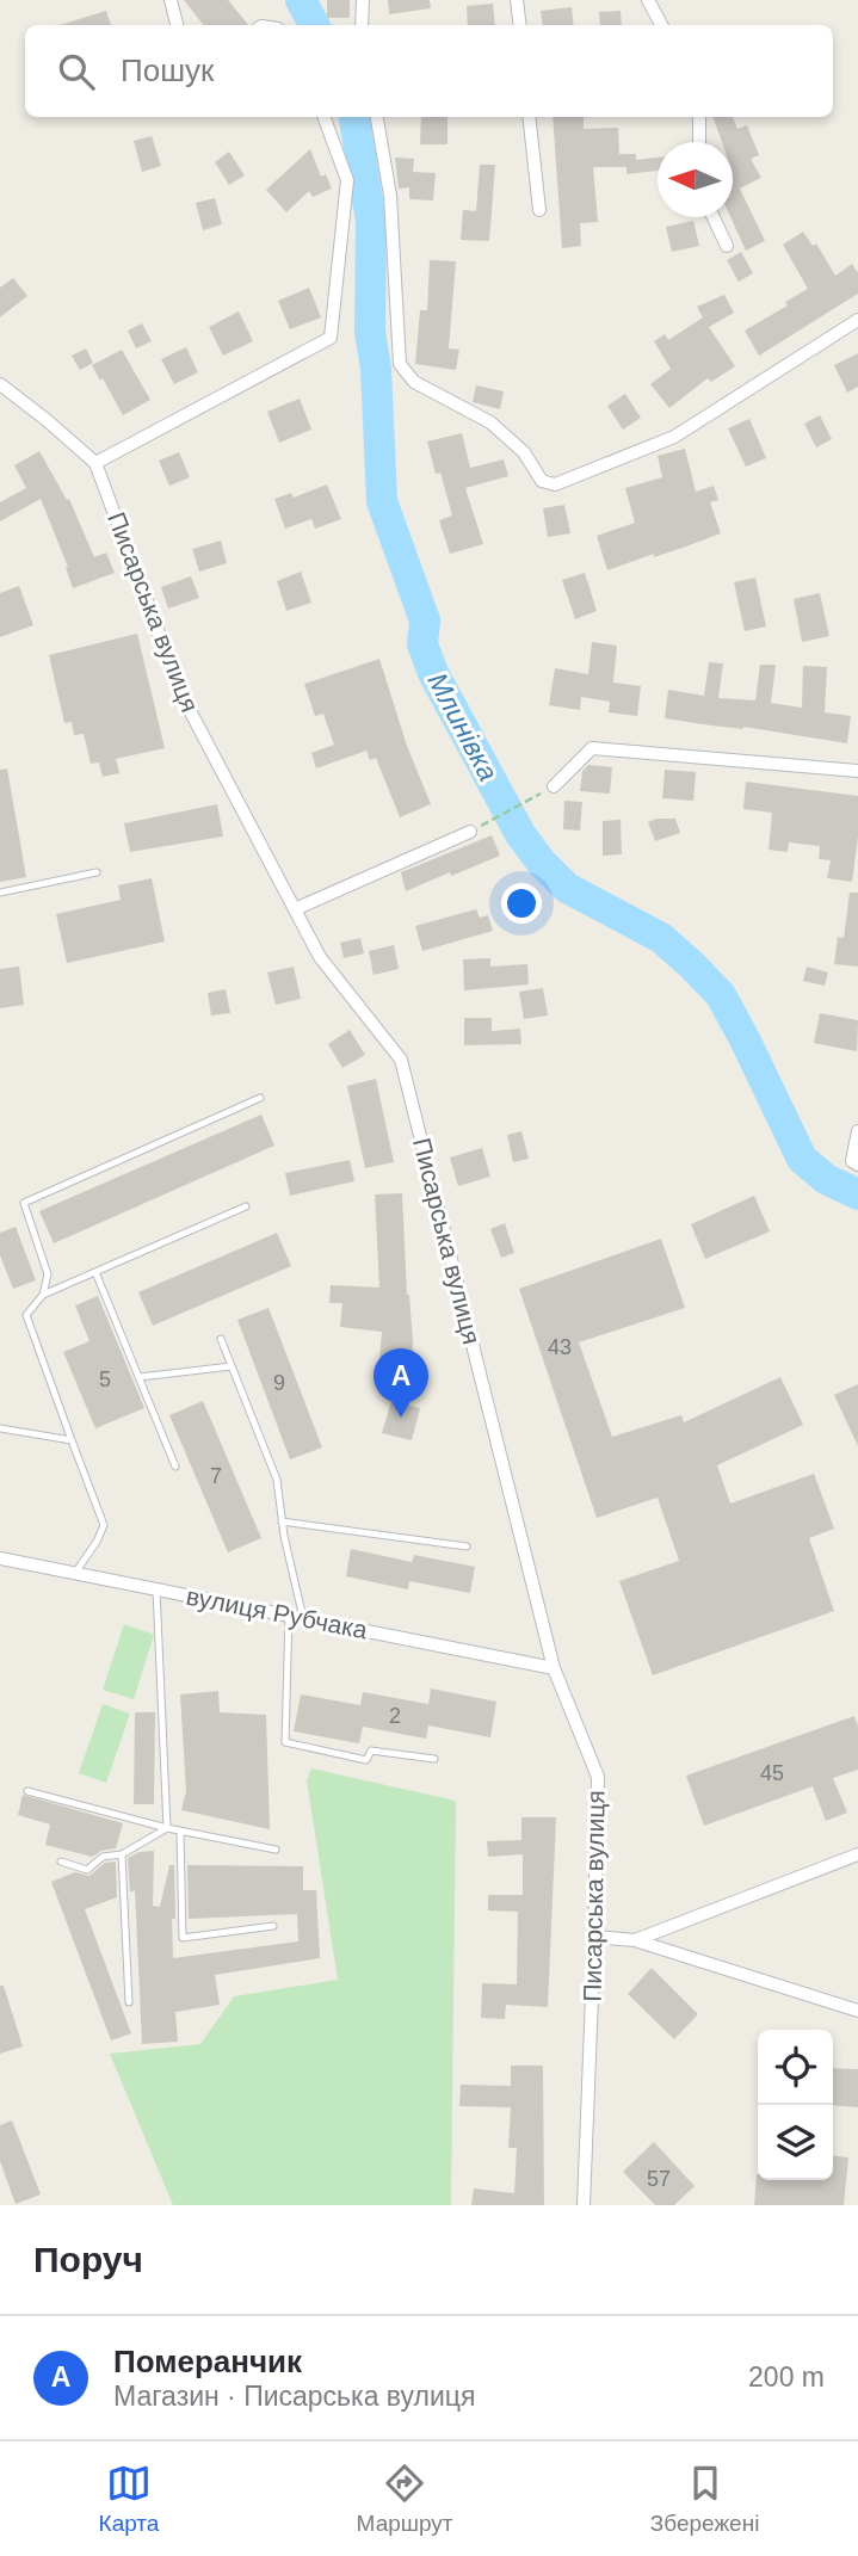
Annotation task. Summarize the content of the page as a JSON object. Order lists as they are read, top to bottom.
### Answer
{
  "streets": {
    "street": ["Писарська вулиця", "вулиця Рубчака"]
  },
  "crossings": [
    ["Писарська вулиця", "вулиця Рубчака"]
  ],
  "water": ["Млинівка"],
  "house_numbers": [
    "43",
    "5",
    "9",
    "7",
    "2",
    "45",
    "57"
  ],
  "north": "left",
  "page": {
    "search": "Пошук",
    "pins": "A",
    "heading": "Поруч",
    "list": [
      {
        "mark": "A",
        "name": "Померанчик",
        "note": "Магазин · Писарська вулиця",
        "value": "200 m"
      }
    ],
    "nav": ["Карта", "Маршрут", "Збережені"]
  }
}
